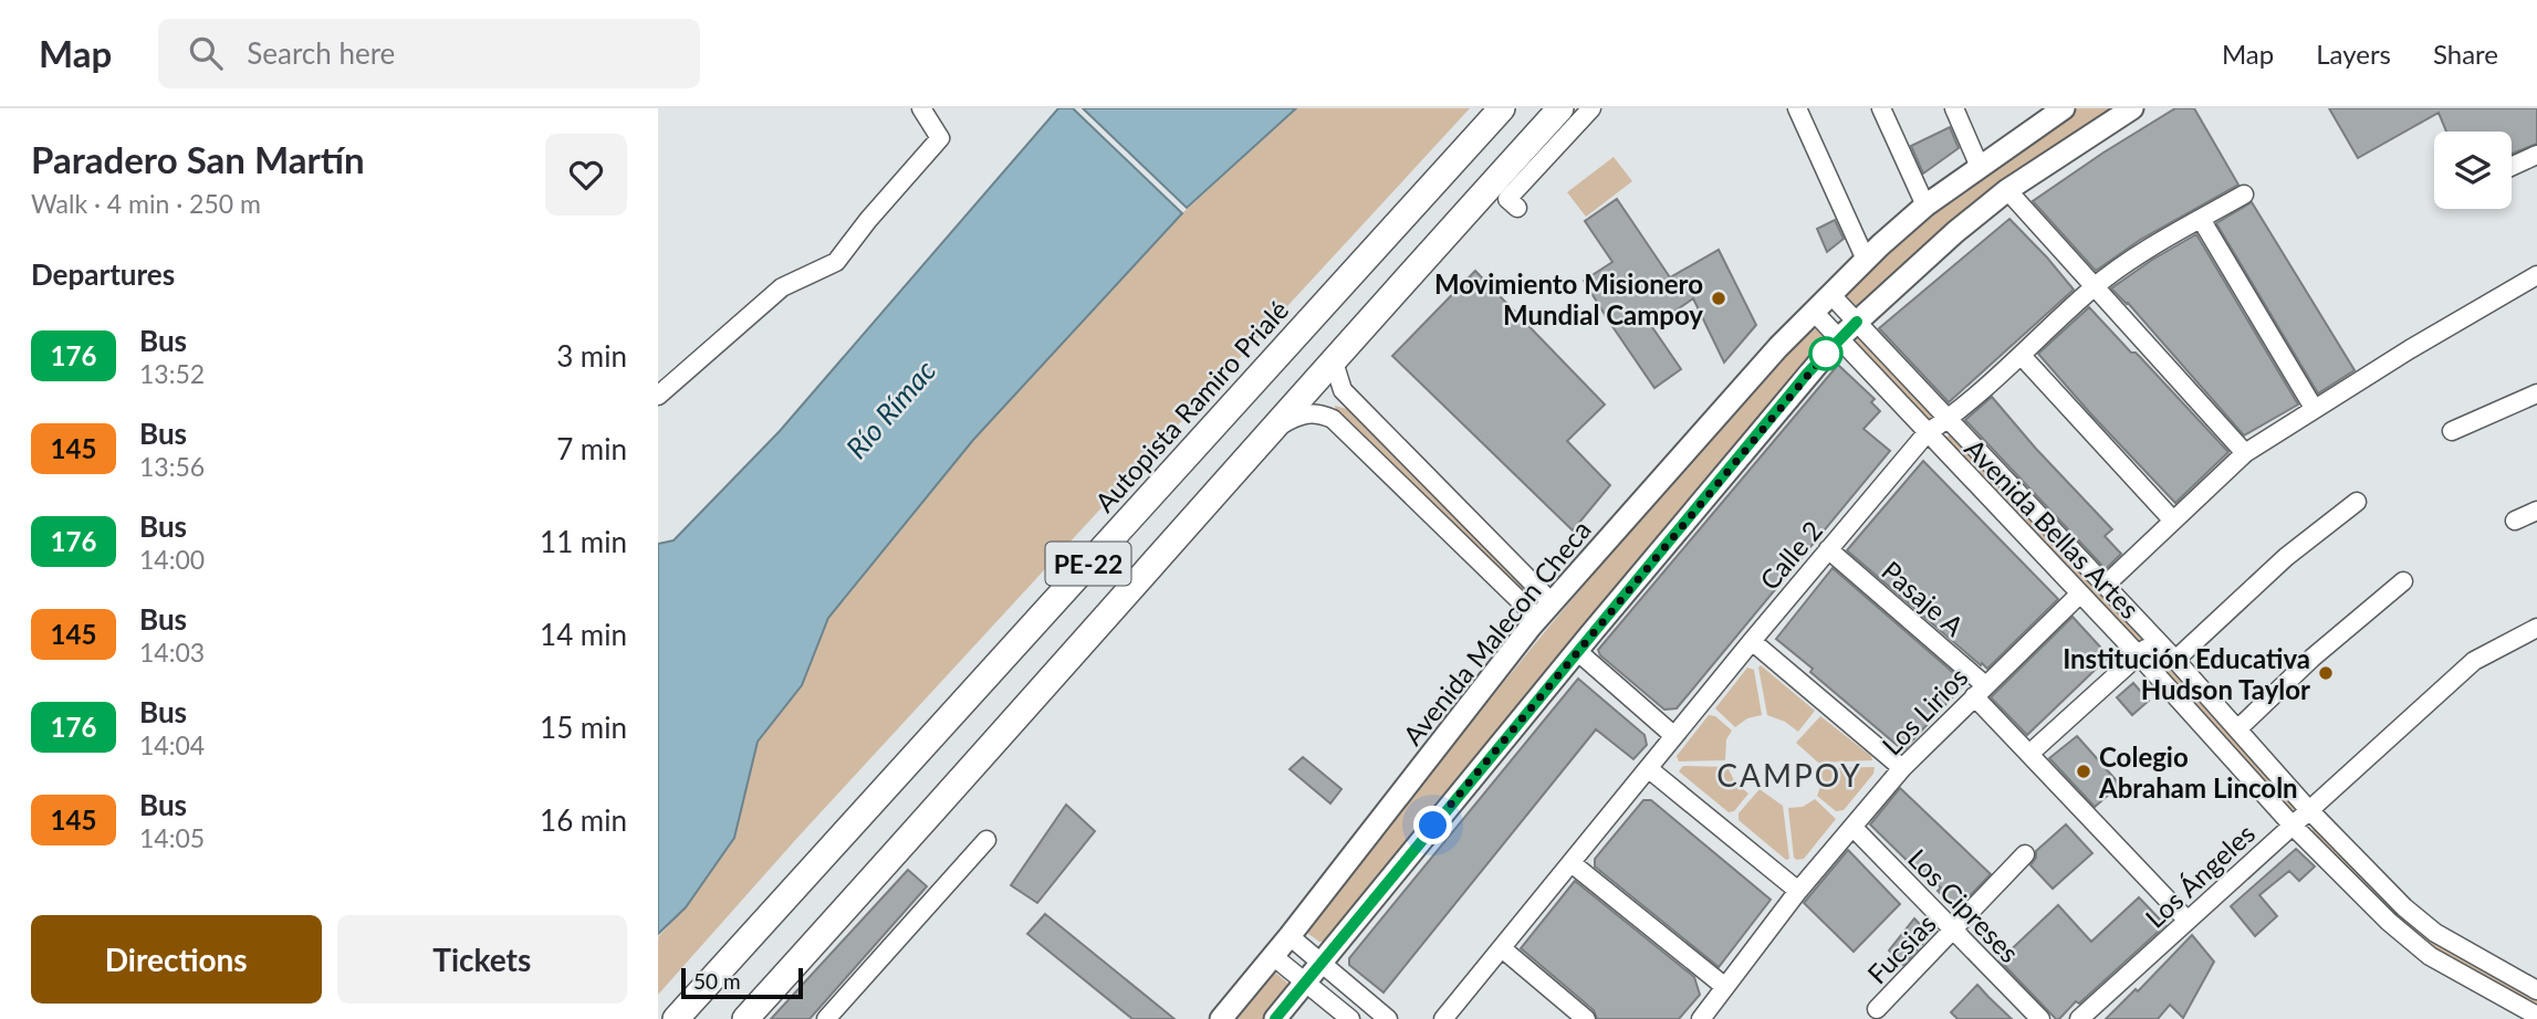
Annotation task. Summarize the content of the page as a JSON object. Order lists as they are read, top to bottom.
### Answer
{
  "streets": {
    "highway": ["Autopista Ramiro Prialé", "PE-22"],
    "main road": ["Avenida Malecon Checa"],
    "street": [
      "Avenida Bellas Artes",
      "Calle 2",
      "Pasaje A",
      "Los Lirios",
      "Los Ángeles",
      "Los Cipreses",
      "Fucsias"
    ]
  },
  "crossings": [
    ["Avenida Bellas Artes", "Calle 2"],
    ["Avenida Bellas Artes", "Avenida Malecon Checa"],
    ["Avenida Bellas Artes", "Los Lirios"],
    ["Avenida Bellas Artes", "Los Ángeles"],
    ["Calle 2", "Pasaje A"],
    ["Pasaje A", "Los Lirios"],
    ["Pasaje A", "Los Ángeles"],
    ["Los Lirios", "Los Cipreses"],
    ["Los Cipreses", "Fucsias"]
  ],
  "districts": ["CAMPOY"],
  "water": ["Río Rímac"],
  "places": ["Movimiento Misionero Mundial Campoy", "Institución Educativa Hudson Taylor", "Colegio Abraham Lincoln"],
  "lines": ["bus line 176"],
  "scale_bar": "50 m",
  "page": {
    "header": "Map",
    "search": "Search here",
    "nav": ["Map", "Layers", "Share"],
    "heading": [
      ["Paradero San Martín", "Walk · 4 min · 250 m"],
      "Departures"
    ],
    "list": [
      {
        "mark": "176",
        "name": "Bus",
        "note": "13:52",
        "value": "3 min"
      },
      {
        "mark": "145",
        "name": "Bus",
        "note": "13:56",
        "value": "7 min"
      },
      {
        "mark": "176",
        "name": "Bus",
        "note": "14:00",
        "value": "11 min"
      },
      {
        "mark": "145",
        "name": "Bus",
        "note": "14:03",
        "value": "14 min"
      },
      {
        "mark": "176",
        "name": "Bus",
        "note": "14:04",
        "value": "15 min"
      },
      {
        "mark": "145",
        "name": "Bus",
        "note": "14:05",
        "value": "16 min"
      }
    ],
    "buttons": ["Directions", "Tickets"],
    "scale": "50 m"
  }
}
